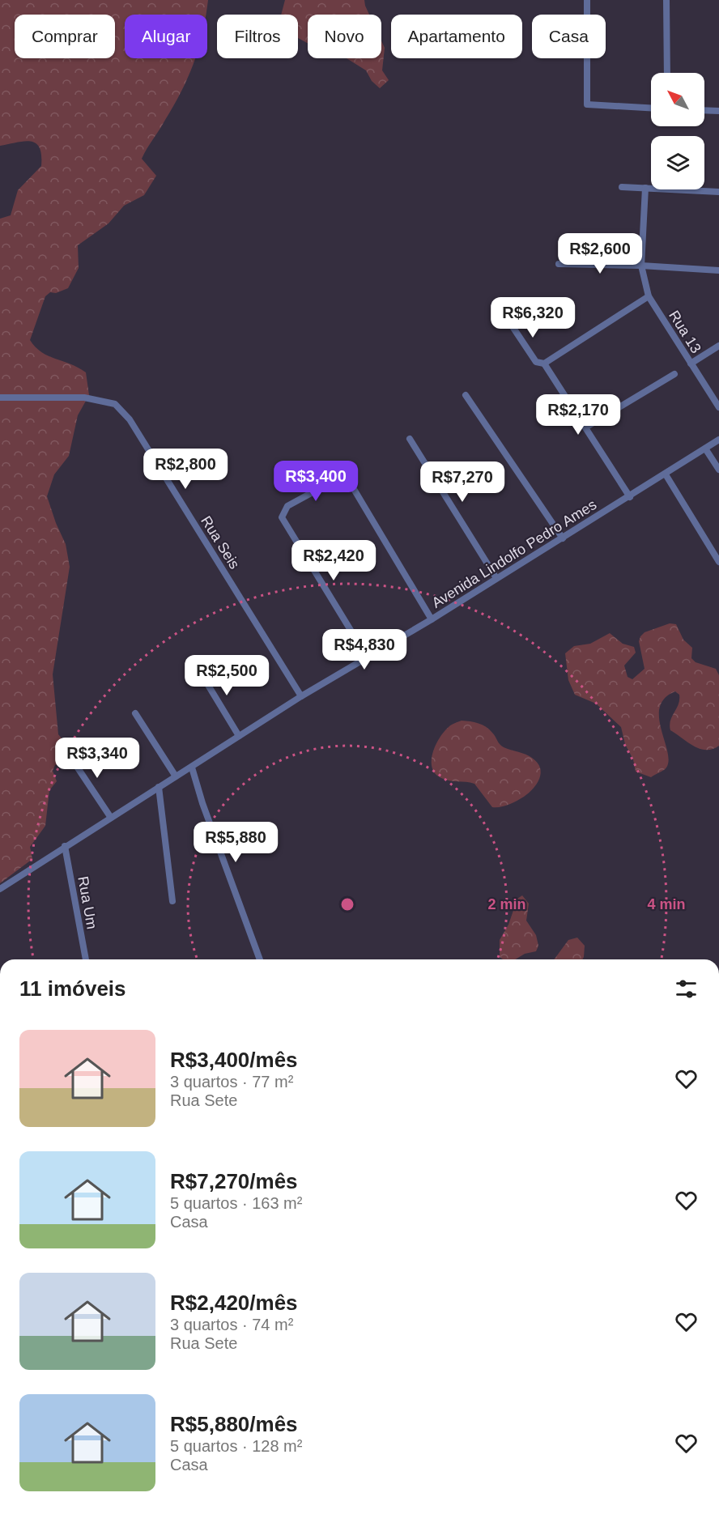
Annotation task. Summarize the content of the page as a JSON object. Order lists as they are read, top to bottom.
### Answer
{
  "streets": {
    "street": [
      "Rua 13",
      "Rua Seis",
      "Avenida Lindolfo Pedro Ames",
      "Rua Um"
    ]
  },
  "crossings": [
    ["Rua Seis", "Avenida Lindolfo Pedro Ames"],
    ["Avenida Lindolfo Pedro Ames", "Rua Um"]
  ],
  "north": "top left",
  "page": {
    "chip": [
      "Comprar",
      "Alugar",
      "Filtros",
      "Novo",
      "Apartamento",
      "Casa"
    ],
    "price": [
      "R$2,600",
      "R$6,320",
      "R$2,170",
      "R$2,800",
      "R$3,400",
      "R$7,270",
      "R$2,420",
      "R$4,830",
      "R$2,500",
      "R$3,340",
      "R$5,880"
    ],
    "heading": "11 imóveis",
    "list": [
      {
        "name": "R$3,400/mês",
        "note": "3 quartos · 77 m² · Rua Sete"
      },
      {
        "name": "R$7,270/mês",
        "note": "5 quartos · 163 m² · Casa"
      },
      {
        "name": "R$2,420/mês",
        "note": "3 quartos · 74 m² · Rua Sete"
      },
      {
        "name": "R$5,880/mês",
        "note": "5 quartos · 128 m² · Casa"
      }
    ]
  },
  "rings": ["2 min", "4 min"]
}
